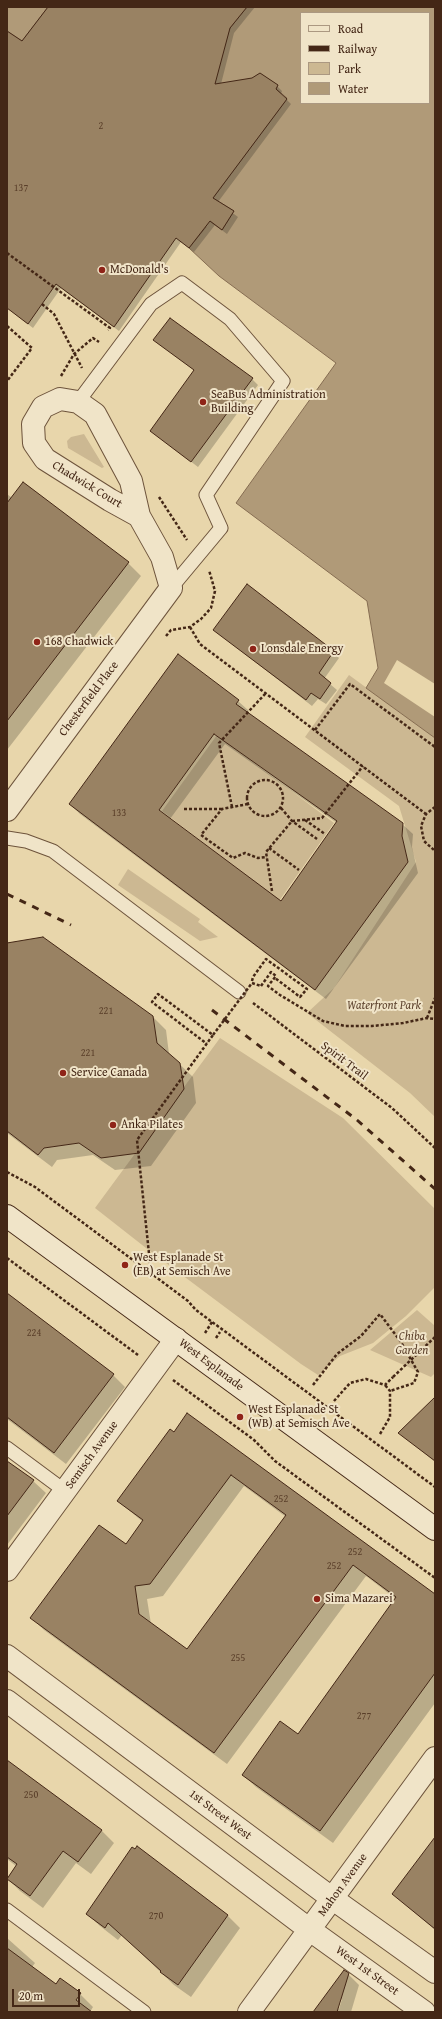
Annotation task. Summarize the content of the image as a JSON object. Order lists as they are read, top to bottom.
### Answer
{
  "streets": {
    "street": [
      "Chadwick Court",
      "Chesterfield Place",
      "West Esplanade",
      "Semisch Avenue",
      "1st Street West",
      "Mahon Avenue",
      "West 1st Street"
    ],
    "path": ["Spirit Trail"]
  },
  "crossings": [
    ["Chadwick Court", "Chesterfield Place"],
    ["West Esplanade", "Semisch Avenue"],
    ["1st Street West", "Mahon Avenue"],
    ["Mahon Avenue", "West 1st Street"]
  ],
  "parks": ["Waterfront Park", "Chiba Garden"],
  "places": [
    "McDonald's",
    "SeaBus Administration Building",
    "168 Chadwick",
    "Lonsdale Energy",
    "Service Canada",
    "Anka Pilates",
    "West Esplanade St (EB) at Semisch Ave",
    "West Esplanade St (WB) at Semisch Ave",
    "Sima Mazarei"
  ],
  "house_numbers": [
    "2",
    "137",
    "133",
    "221",
    "221",
    "224",
    "252",
    "252",
    "252",
    "255",
    "277",
    "250",
    "270"
  ],
  "legend": [
    "Road",
    "Railway",
    "Park",
    "Water"
  ],
  "scale_bar": "20 m"
}
